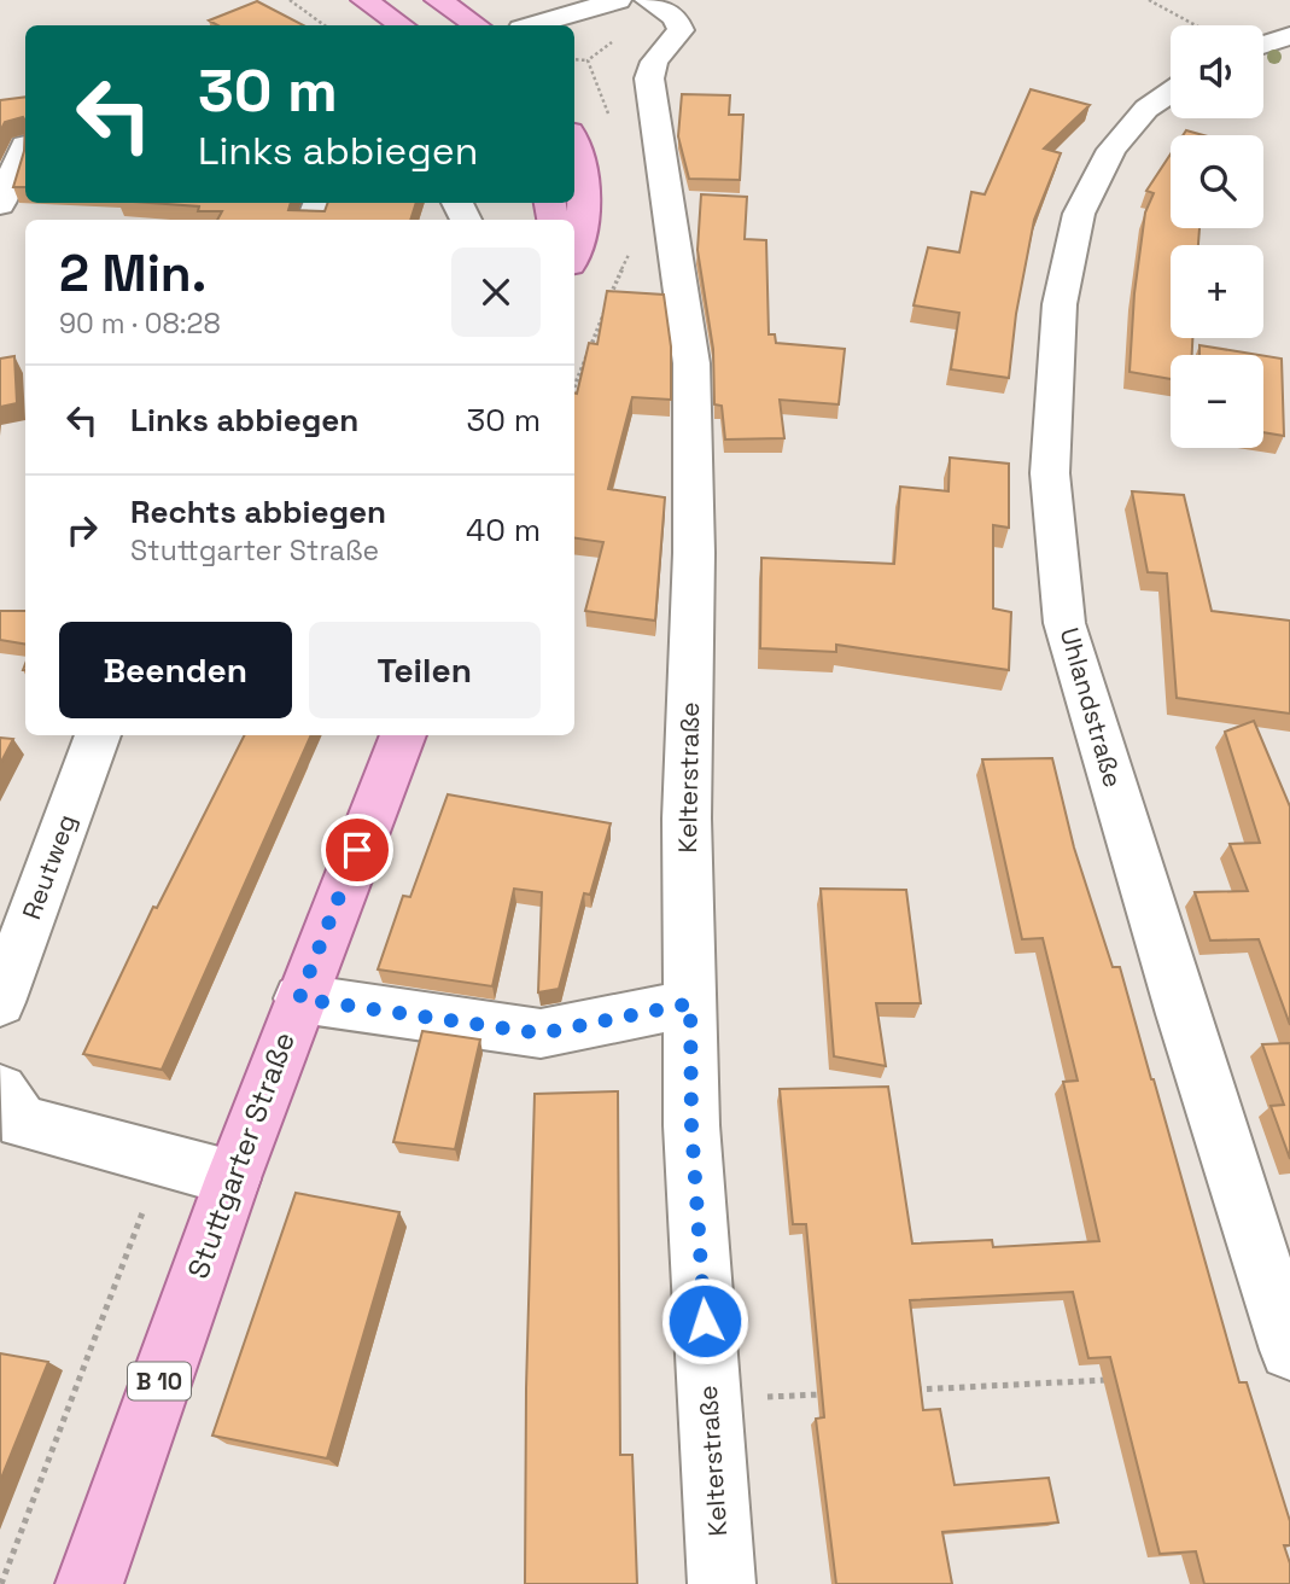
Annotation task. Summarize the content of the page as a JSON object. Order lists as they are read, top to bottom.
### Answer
{
  "streets": {
    "main road": ["Stuttgarter Straße", "B 10"],
    "street": ["Uhlandstraße", "Kelterstraße", "Reutweg"]
  },
  "page": {
    "map_buttons": ["+", "−"],
    "turn": ["30 m", "Links abbiegen"],
    "heading": ["2 Min.", "90 m · 08:28"],
    "list": [
      {
        "name": "Links abbiegen",
        "value": "30 m"
      },
      {
        "name": "Rechts abbiegen",
        "note": "Stuttgarter Straße",
        "value": "40 m"
      }
    ],
    "buttons": ["Beenden", "Teilen"]
  }
}
